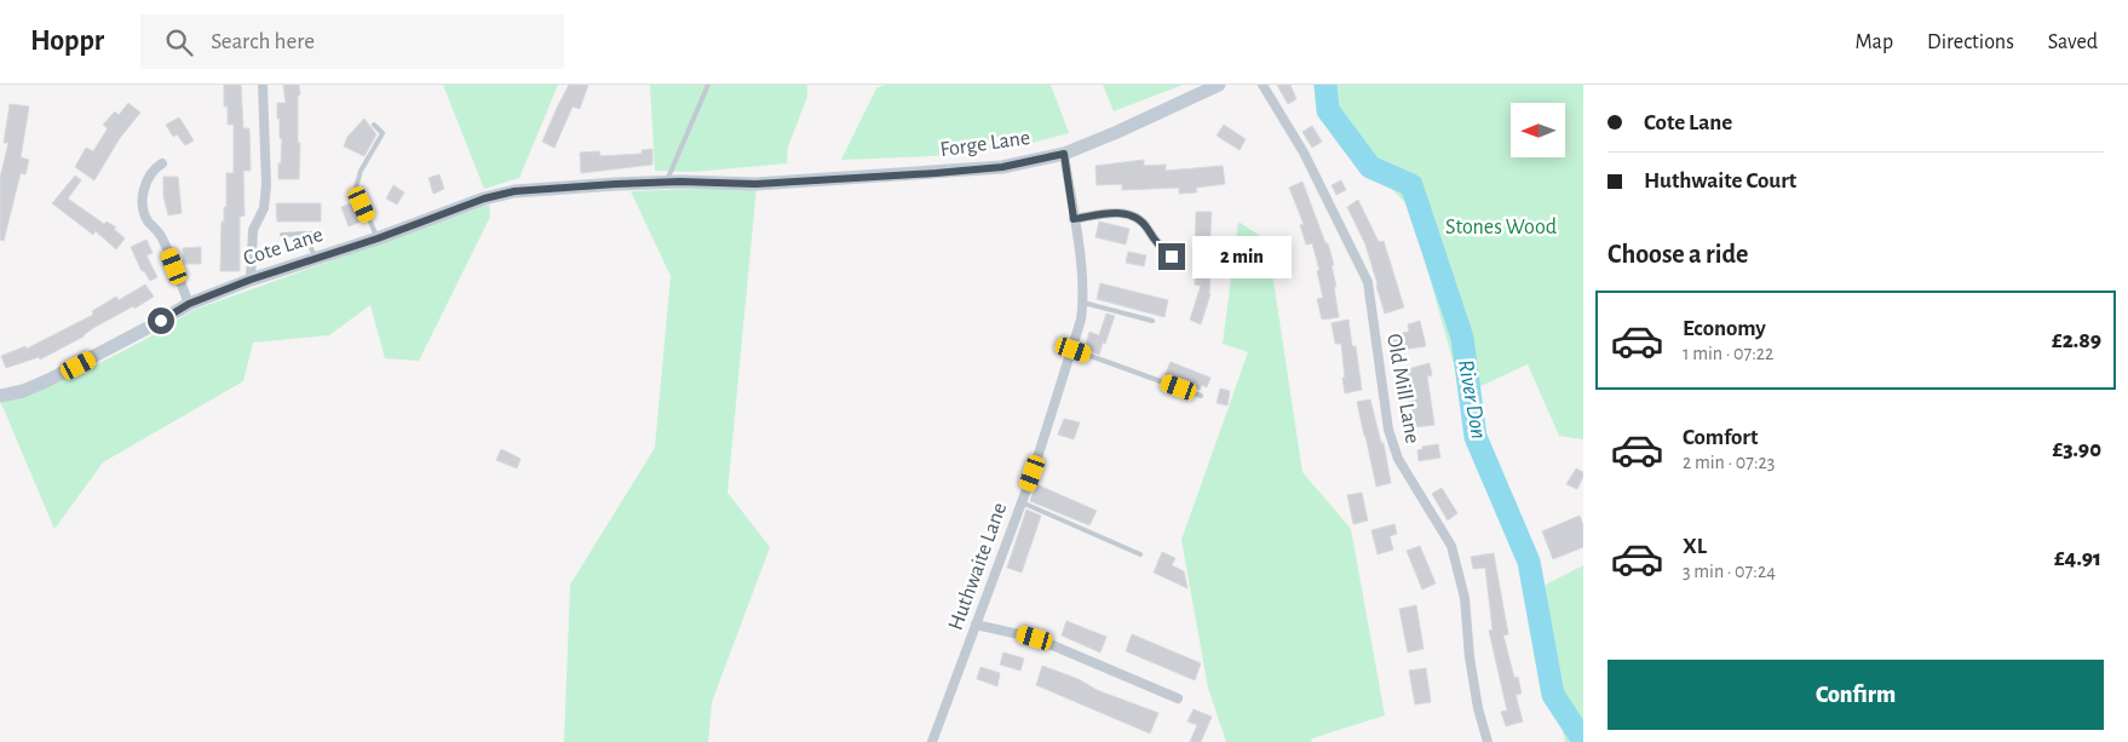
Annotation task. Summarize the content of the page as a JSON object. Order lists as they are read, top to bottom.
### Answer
{
  "streets": {
    "street": [
      "Forge Lane",
      "Cote Lane",
      "Old Mill Lane",
      "Huthwaite Lane"
    ]
  },
  "crossings": [
    ["Forge Lane", "Cote Lane"],
    ["Forge Lane", "Huthwaite Lane"]
  ],
  "water": ["River Don"],
  "parks": ["Stones Wood"],
  "north": "left",
  "page": {
    "header": "Hoppr",
    "search": "Search here",
    "nav": ["Map", "Directions", "Saved"],
    "banner": ["Cote Lane", "Huthwaite Court"],
    "heading": "Choose a ride",
    "bubble": "2 min",
    "list": [
      {
        "name": "Economy",
        "note": "1 min · 07:22",
        "value": "£2.89"
      },
      {
        "name": "Comfort",
        "note": "2 min · 07:23",
        "value": "£3.90"
      },
      {
        "name": "XL",
        "note": "3 min · 07:24",
        "value": "£4.91"
      }
    ],
    "buttons": "Confirm"
  }
}
